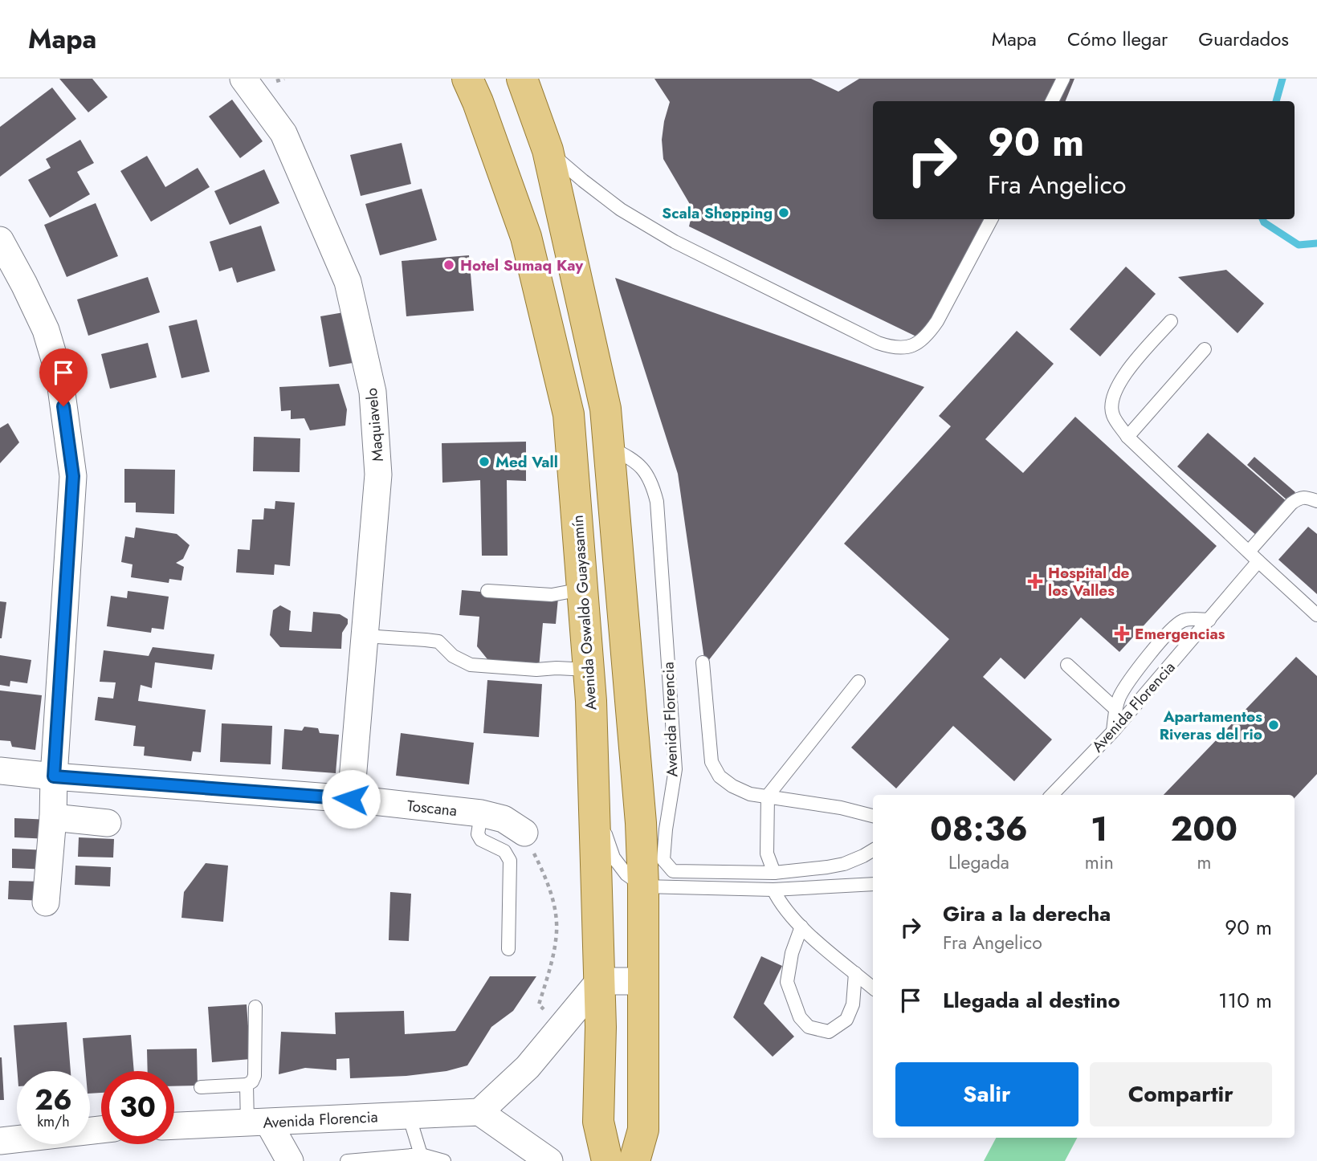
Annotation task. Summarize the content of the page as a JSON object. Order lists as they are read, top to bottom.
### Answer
{
  "streets": {
    "main road": ["Avenida Oswaldo Guayasamín"],
    "street": ["Maquiavelo", "Avenida Florencia", "Toscana"]
  },
  "crossings": [
    ["Maquiavelo", "Toscana"]
  ],
  "places": {
    "other": [
      "Scala Shopping",
      "Hotel Sumaq Kay",
      "Med Vall",
      "Apartamentos Riveras del rio"
    ],
    "health": ["Hospital de los Valles", "Emergencias"]
  },
  "page": {
    "header": "Mapa",
    "nav": ["Mapa", "Cómo llegar", "Guardados"],
    "turn": ["90 m", "Fra Angelico"],
    "eta": [
      "08:36",
      "Llegada",
      "1",
      "min",
      "200",
      "m"
    ],
    "list": [
      {
        "name": "Gira a la derecha",
        "note": "Fra Angelico",
        "value": "90 m"
      },
      {
        "name": "Llegada al destino",
        "value": "110 m"
      }
    ],
    "buttons": ["Salir", "Compartir"],
    "speed": "26 km/h",
    "limit": "30"
  }
}
